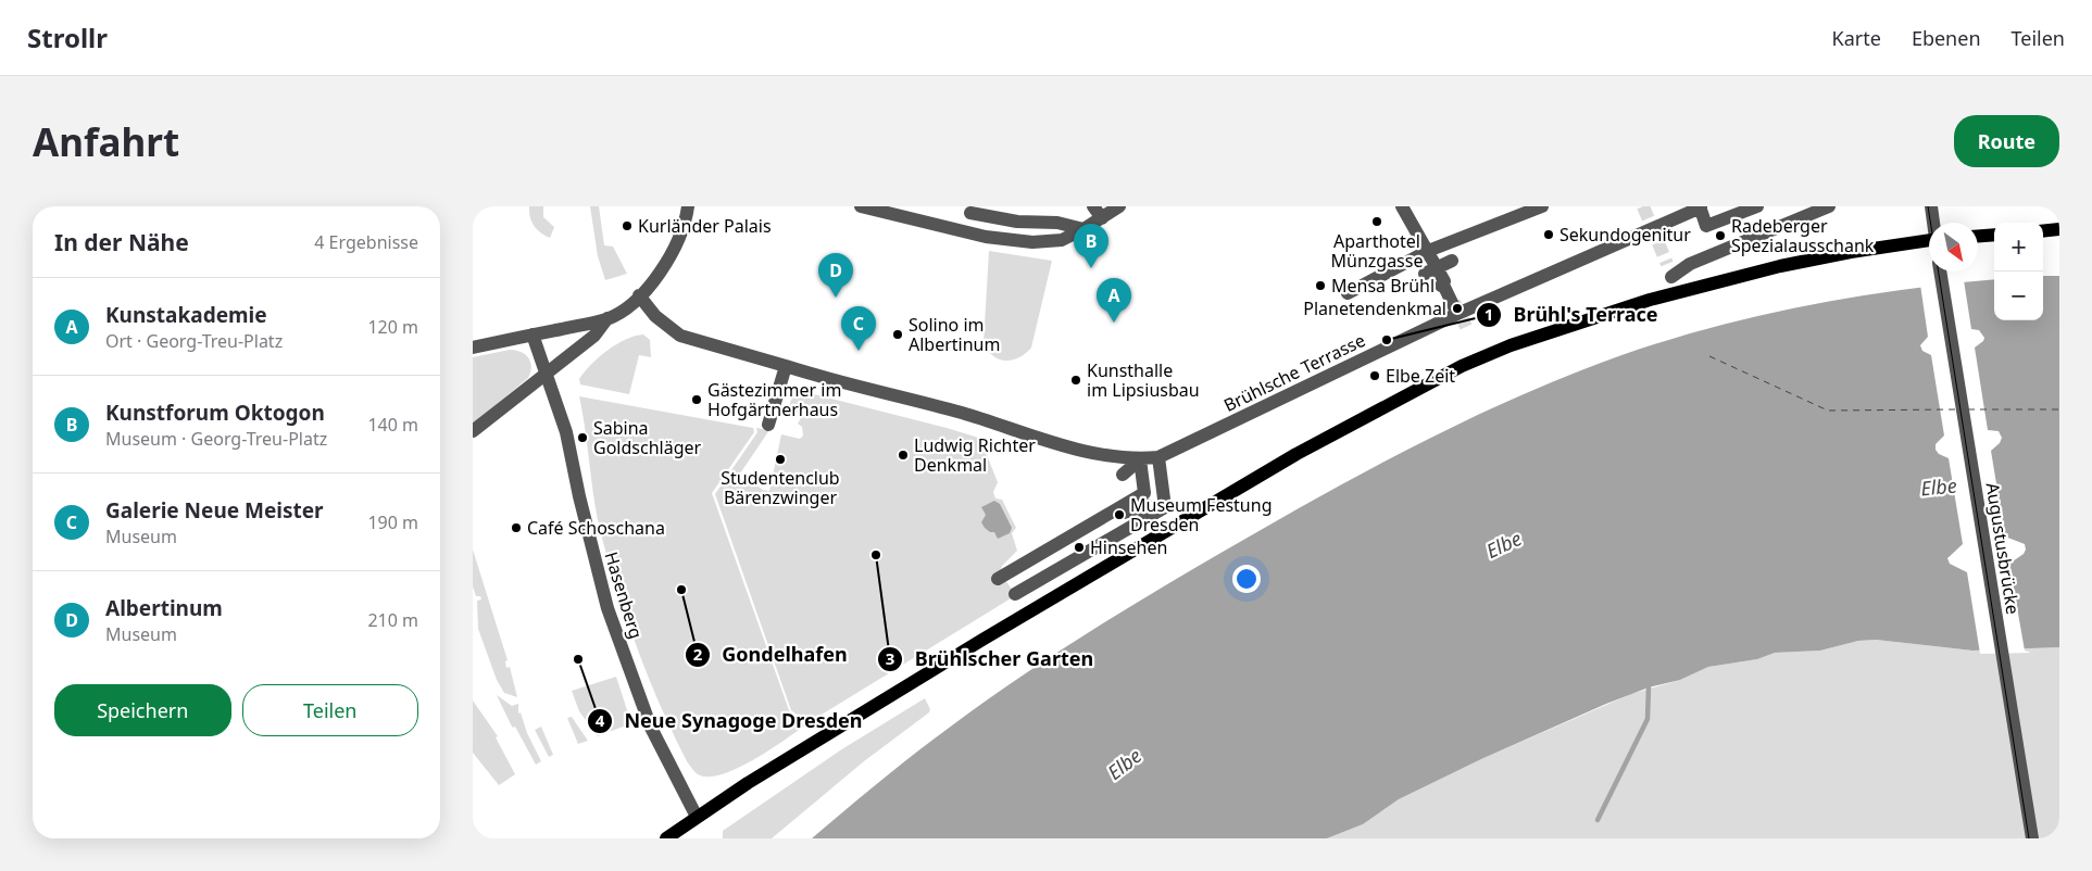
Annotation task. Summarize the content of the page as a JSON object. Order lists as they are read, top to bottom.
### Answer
{
  "streets": {
    "street": ["Brühlsche Terrasse", "Augustusbrücke", "Hasenberg"]
  },
  "water": ["Elbe"],
  "places": [
    "Aparthotel Münzgasse",
    "Kurländer Palais",
    "Sekundogenitur",
    "Radeberger Spezialausschank",
    "Mensa Brühl",
    "Planetendenkmal",
    "Solino im Albertinum",
    "Brühl's Terrace",
    "Elbe Zeit",
    "Kunsthalle im Lipsiusbau",
    "Gästezimmer im Hofgärtnerhaus",
    "Sabina Goldschläger",
    "Ludwig Richter Denkmal",
    "Studentenclub Bärenzwinger",
    "Museum Festung Dresden",
    "Café Schoschana",
    "Hinsehen",
    "Brühlscher Garten",
    "Gondelhafen",
    "Neue Synagoge Dresden"
  ],
  "north": "bottom right",
  "page": {
    "header": "Strollr",
    "nav": ["Karte", "Ebenen", "Teilen"],
    "buttons": [
      "Route",
      ["Speichern", "Teilen"]
    ],
    "title": "Anfahrt",
    "heading": ["In der Nähe", "4 Ergebnisse"],
    "map_buttons": ["+", "−"],
    "pins": [
      "B",
      "D",
      "A",
      "C"
    ],
    "list": [
      {
        "mark": "A",
        "name": "Kunstakademie",
        "note": "Ort · Georg-Treu-Platz",
        "value": "120 m"
      },
      {
        "mark": "B",
        "name": "Kunstforum Oktogon",
        "note": "Museum · Georg-Treu-Platz",
        "value": "140 m"
      },
      {
        "mark": "C",
        "name": "Galerie Neue Meister",
        "note": "Museum",
        "value": "190 m"
      },
      {
        "mark": "D",
        "name": "Albertinum",
        "note": "Museum",
        "value": "210 m"
      }
    ]
  }
}
